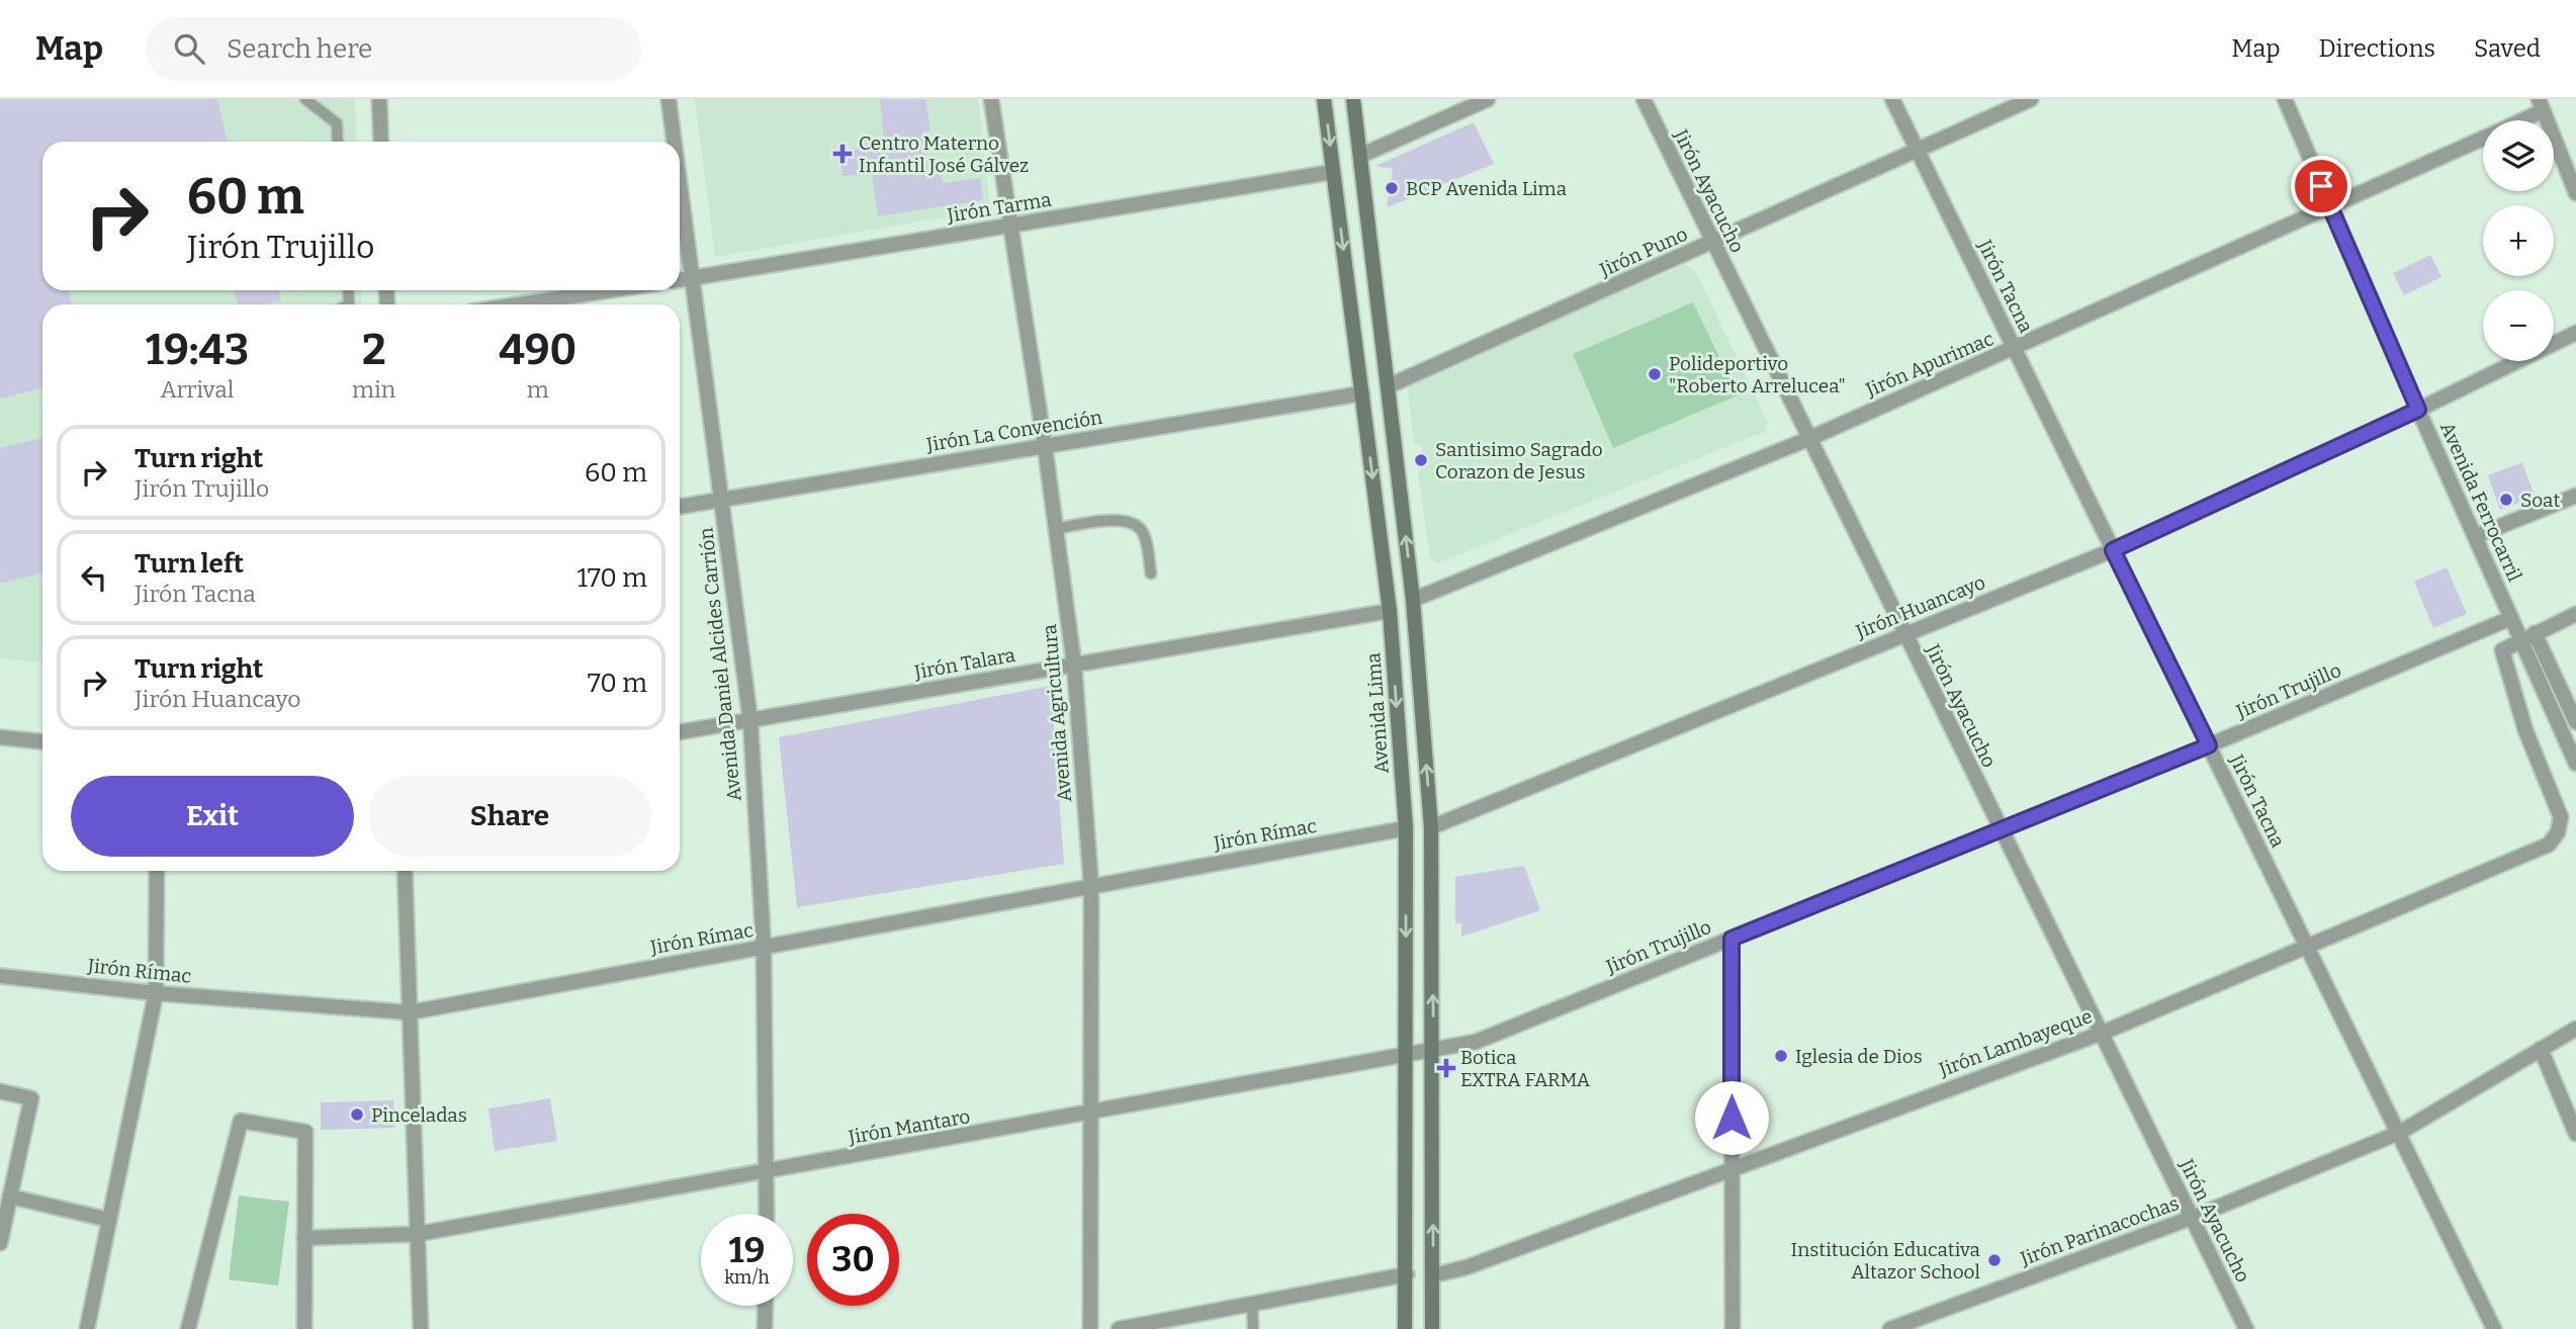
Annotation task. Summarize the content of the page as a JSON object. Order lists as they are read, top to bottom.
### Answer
{
  "streets": {
    "main road": ["Avenida Lima"],
    "street": [
      "Jirón Ayacucho",
      "Jirón Tarma",
      "Jirón Puno",
      "Jirón Tacna",
      "Jirón Apurimac",
      "Jirón La Convención",
      "Avenida Ferrocarril",
      "Jirón Huancayo",
      "Jirón Talara",
      "Avenida Daniel Alcides Carrión",
      "Jirón Trujillo",
      "Avenida Agricultura",
      "Jirón Rímac",
      "Jirón Lambayeque",
      "Jirón Mantaro",
      "Jirón Parinacochas"
    ]
  },
  "crossings": [
    ["Jirón Ayacucho", "Jirón Puno"],
    ["Jirón Ayacucho", "Jirón Apurimac"],
    ["Jirón Ayacucho", "Jirón Huancayo"],
    ["Jirón Ayacucho", "Jirón Trujillo"],
    ["Jirón Ayacucho", "Jirón Lambayeque"],
    ["Jirón Ayacucho", "Jirón Parinacochas"],
    ["Jirón Tarma", "Avenida Daniel Alcides Carrión"],
    ["Jirón Tarma", "Avenida Agricultura"],
    ["Jirón Tarma", "Avenida Lima"],
    ["Jirón Puno", "Jirón Tacna"],
    ["Jirón Tacna", "Jirón Apurimac"],
    ["Jirón Tacna", "Jirón Huancayo"],
    ["Jirón Tacna", "Jirón Trujillo"],
    ["Jirón Tacna", "Jirón Lambayeque"],
    ["Jirón Tacna", "Jirón Parinacochas"],
    ["Jirón Apurimac", "Avenida Ferrocarril"],
    ["Jirón La Convención", "Avenida Daniel Alcides Carrión"],
    ["Jirón La Convención", "Avenida Agricultura"],
    ["Jirón La Convención", "Avenida Lima"],
    ["Avenida Ferrocarril", "Jirón Huancayo"],
    ["Avenida Ferrocarril", "Jirón Trujillo"],
    ["Avenida Ferrocarril", "Jirón Lambayeque"],
    ["Jirón Talara", "Avenida Daniel Alcides Carrión"],
    ["Jirón Talara", "Avenida Agricultura"],
    ["Jirón Talara", "Avenida Lima"],
    ["Avenida Daniel Alcides Carrión", "Jirón Rímac"],
    ["Avenida Daniel Alcides Carrión", "Jirón Mantaro"],
    ["Jirón Trujillo", "Avenida Lima"],
    ["Jirón Trujillo", "Jirón Mantaro"],
    ["Avenida Agricultura", "Jirón Rímac"],
    ["Avenida Agricultura", "Jirón Mantaro"],
    ["Avenida Lima", "Jirón Rímac"],
    ["Avenida Lima", "Jirón Mantaro"]
  ],
  "places": {
    "health": ["Centro Materno Infantil José Gálvez", "Botica EXTRA FARMA"],
    "other": [
      "BCP Avenida Lima",
      "Polideportivo \"Roberto Arrelucea\"",
      "Santisimo Sagrado Corazon de Jesus",
      "Soat",
      "Iglesia de Dios",
      "Pinceladas",
      "Institución Educativa Altazor School"
    ]
  },
  "page": {
    "header": "Map",
    "search": "Search here",
    "nav": ["Map", "Directions", "Saved"],
    "map_buttons": ["+", "−"],
    "turn": ["60 m", "Jirón Trujillo"],
    "eta": [
      "19:43",
      "Arrival",
      "2",
      "min",
      "490",
      "m"
    ],
    "list": [
      {
        "name": "Turn right",
        "note": "Jirón Trujillo",
        "value": "60 m"
      },
      {
        "name": "Turn left",
        "note": "Jirón Tacna",
        "value": "170 m"
      },
      {
        "name": "Turn right",
        "note": "Jirón Huancayo",
        "value": "70 m"
      }
    ],
    "buttons": ["Exit", "Share"],
    "speed": "19 km/h",
    "limit": "30"
  }
}
